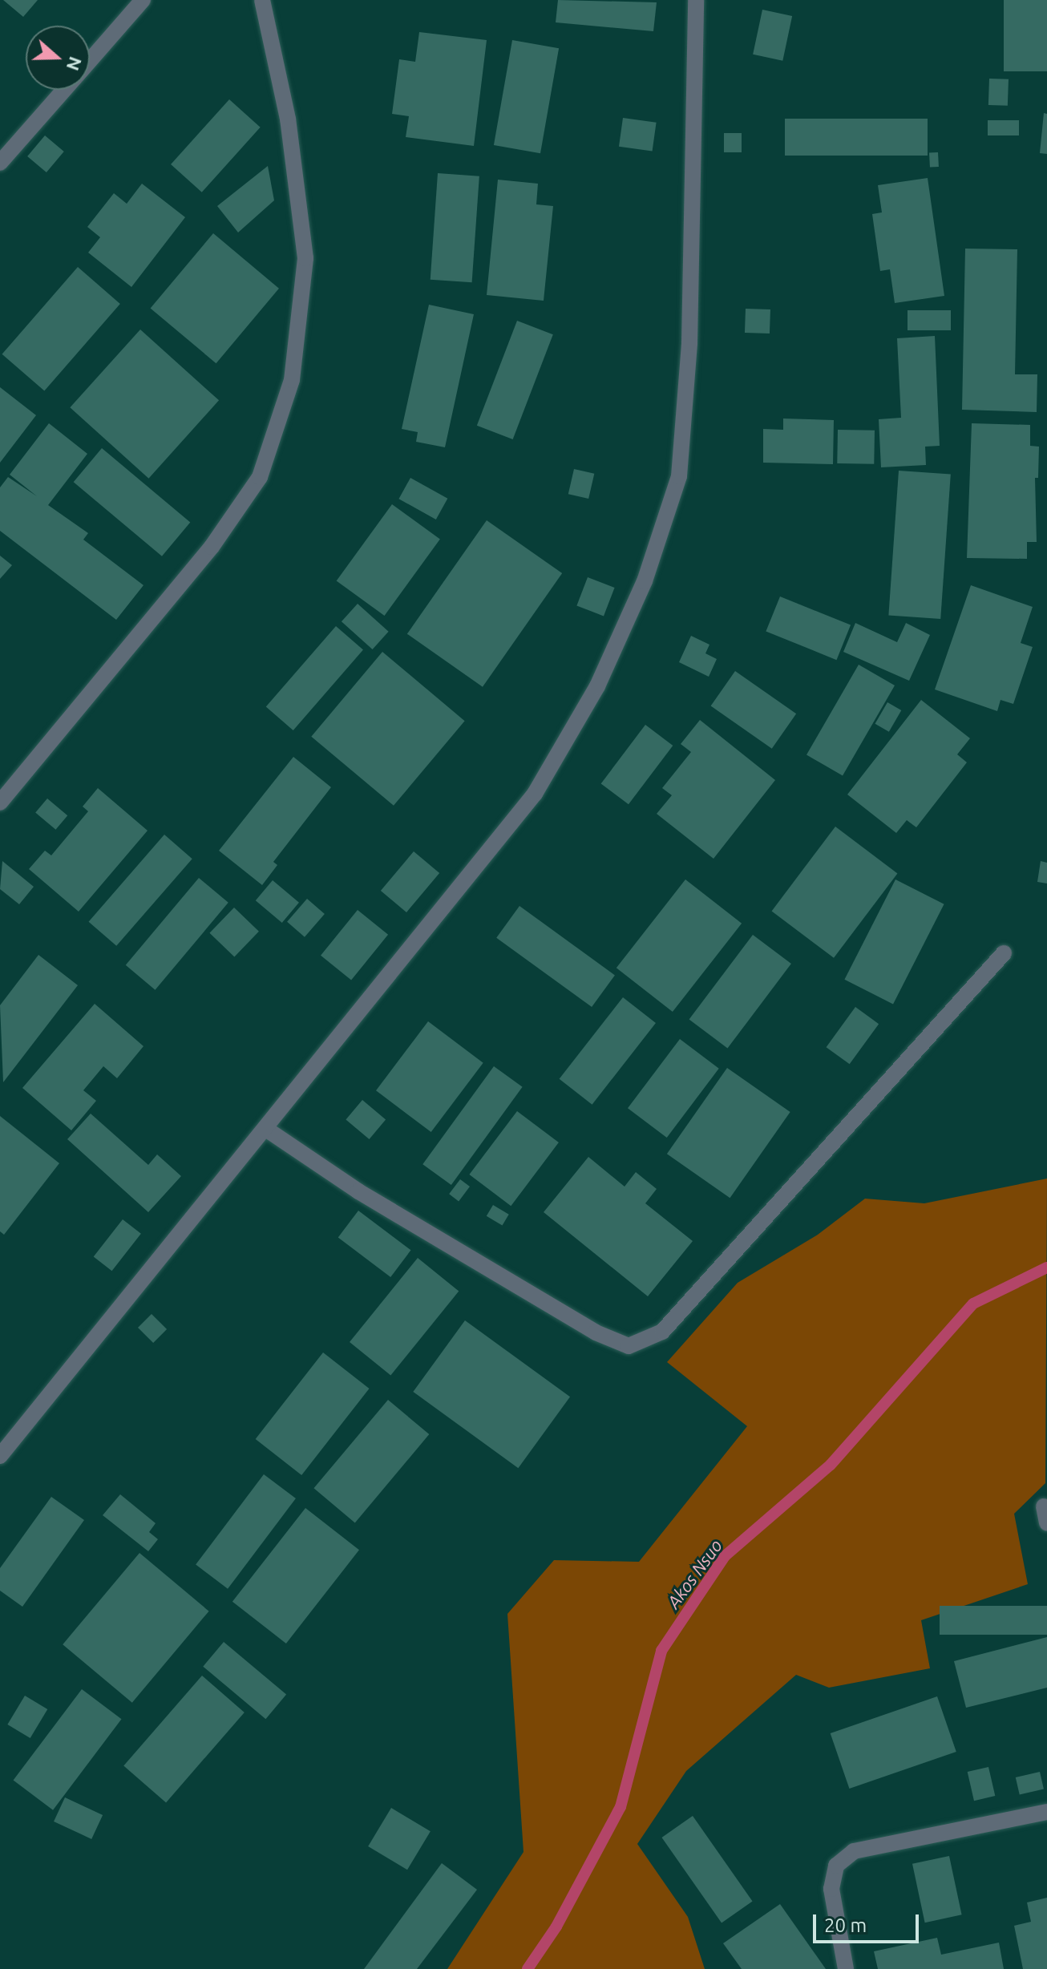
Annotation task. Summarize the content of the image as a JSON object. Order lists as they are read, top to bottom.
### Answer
{
  "water": ["Akos Nsuo"],
  "scale_bar": "20 m",
  "north": "right"
}
